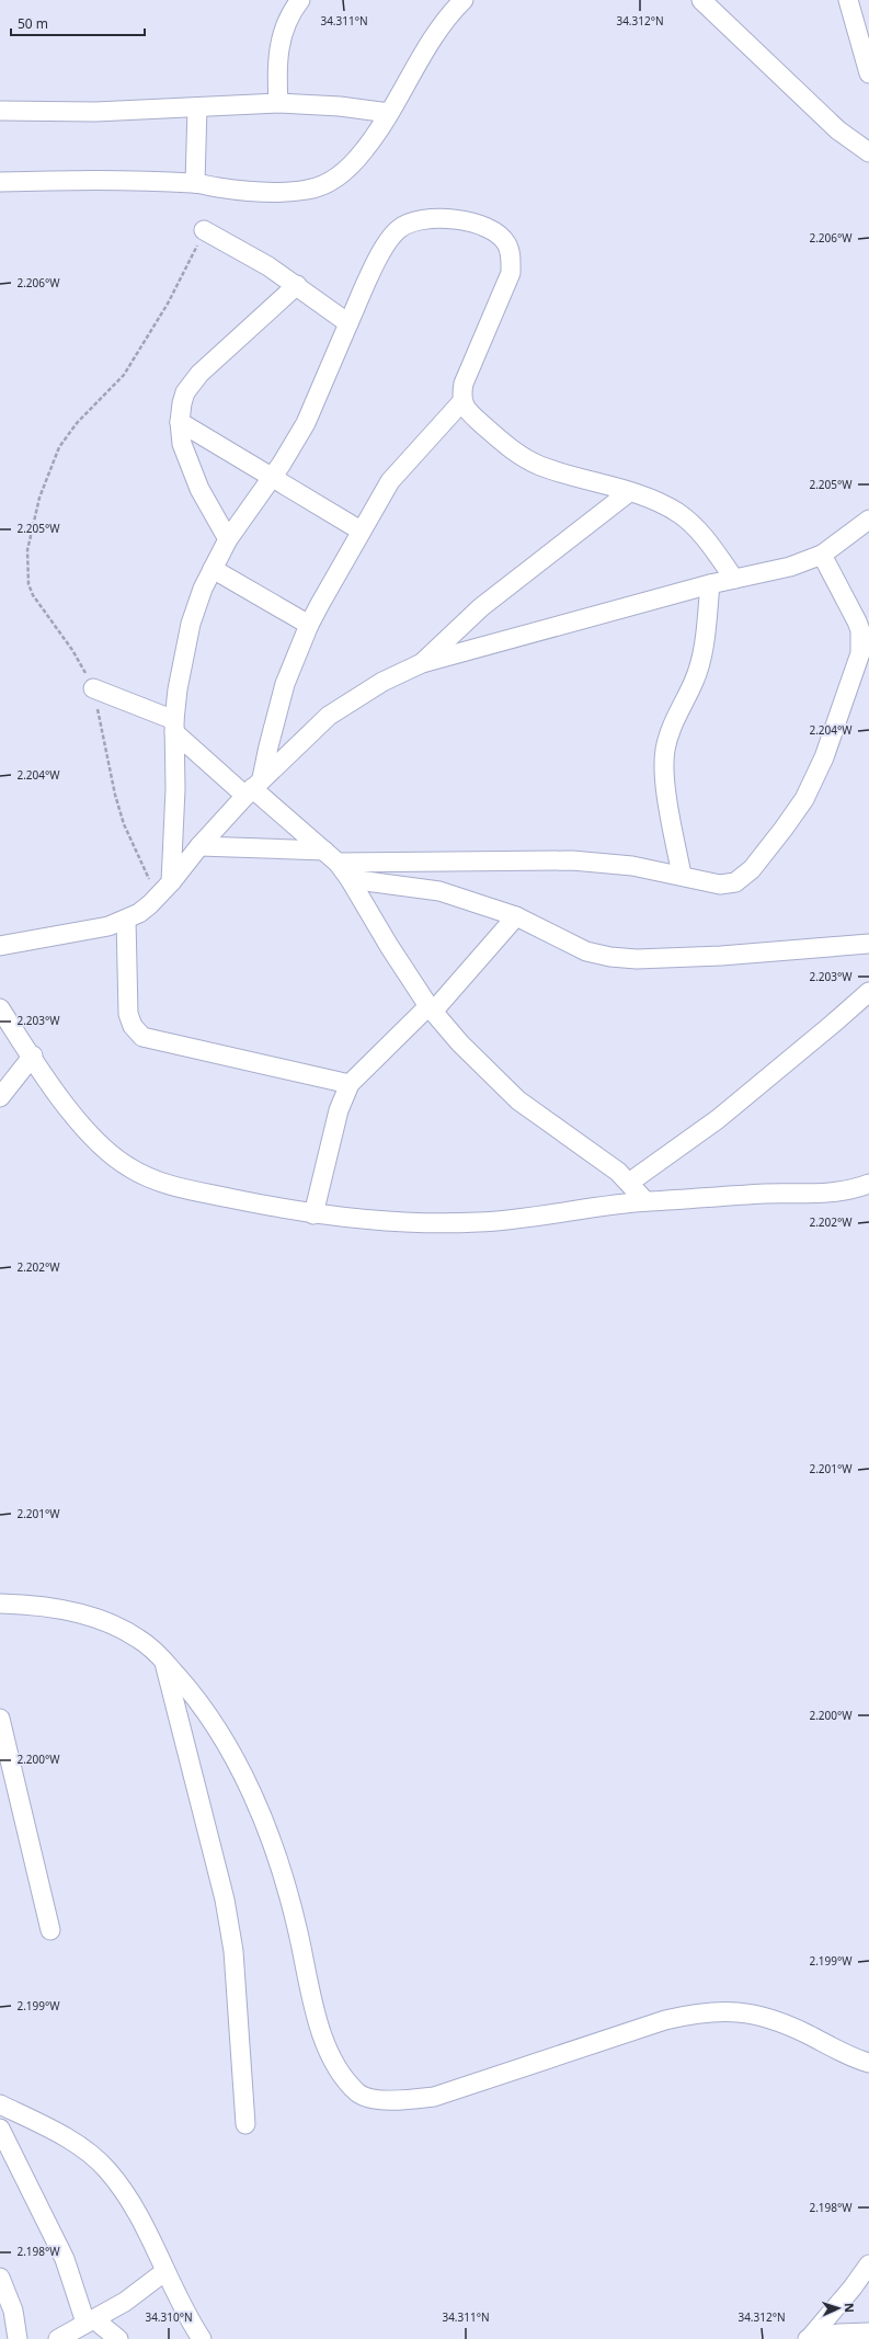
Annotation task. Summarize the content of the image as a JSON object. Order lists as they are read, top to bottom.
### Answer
{
  "scale_bar": "50 m",
  "north": "right",
  "coordinates": [
    "34.311°N",
    "34.312°N",
    "2.206°W",
    "2.205°W",
    "2.204°W",
    "2.203°W",
    "2.202°W",
    "2.201°W",
    "2.200°W",
    "2.199°W",
    "2.198°W",
    "34.310°N"
  ]
}
